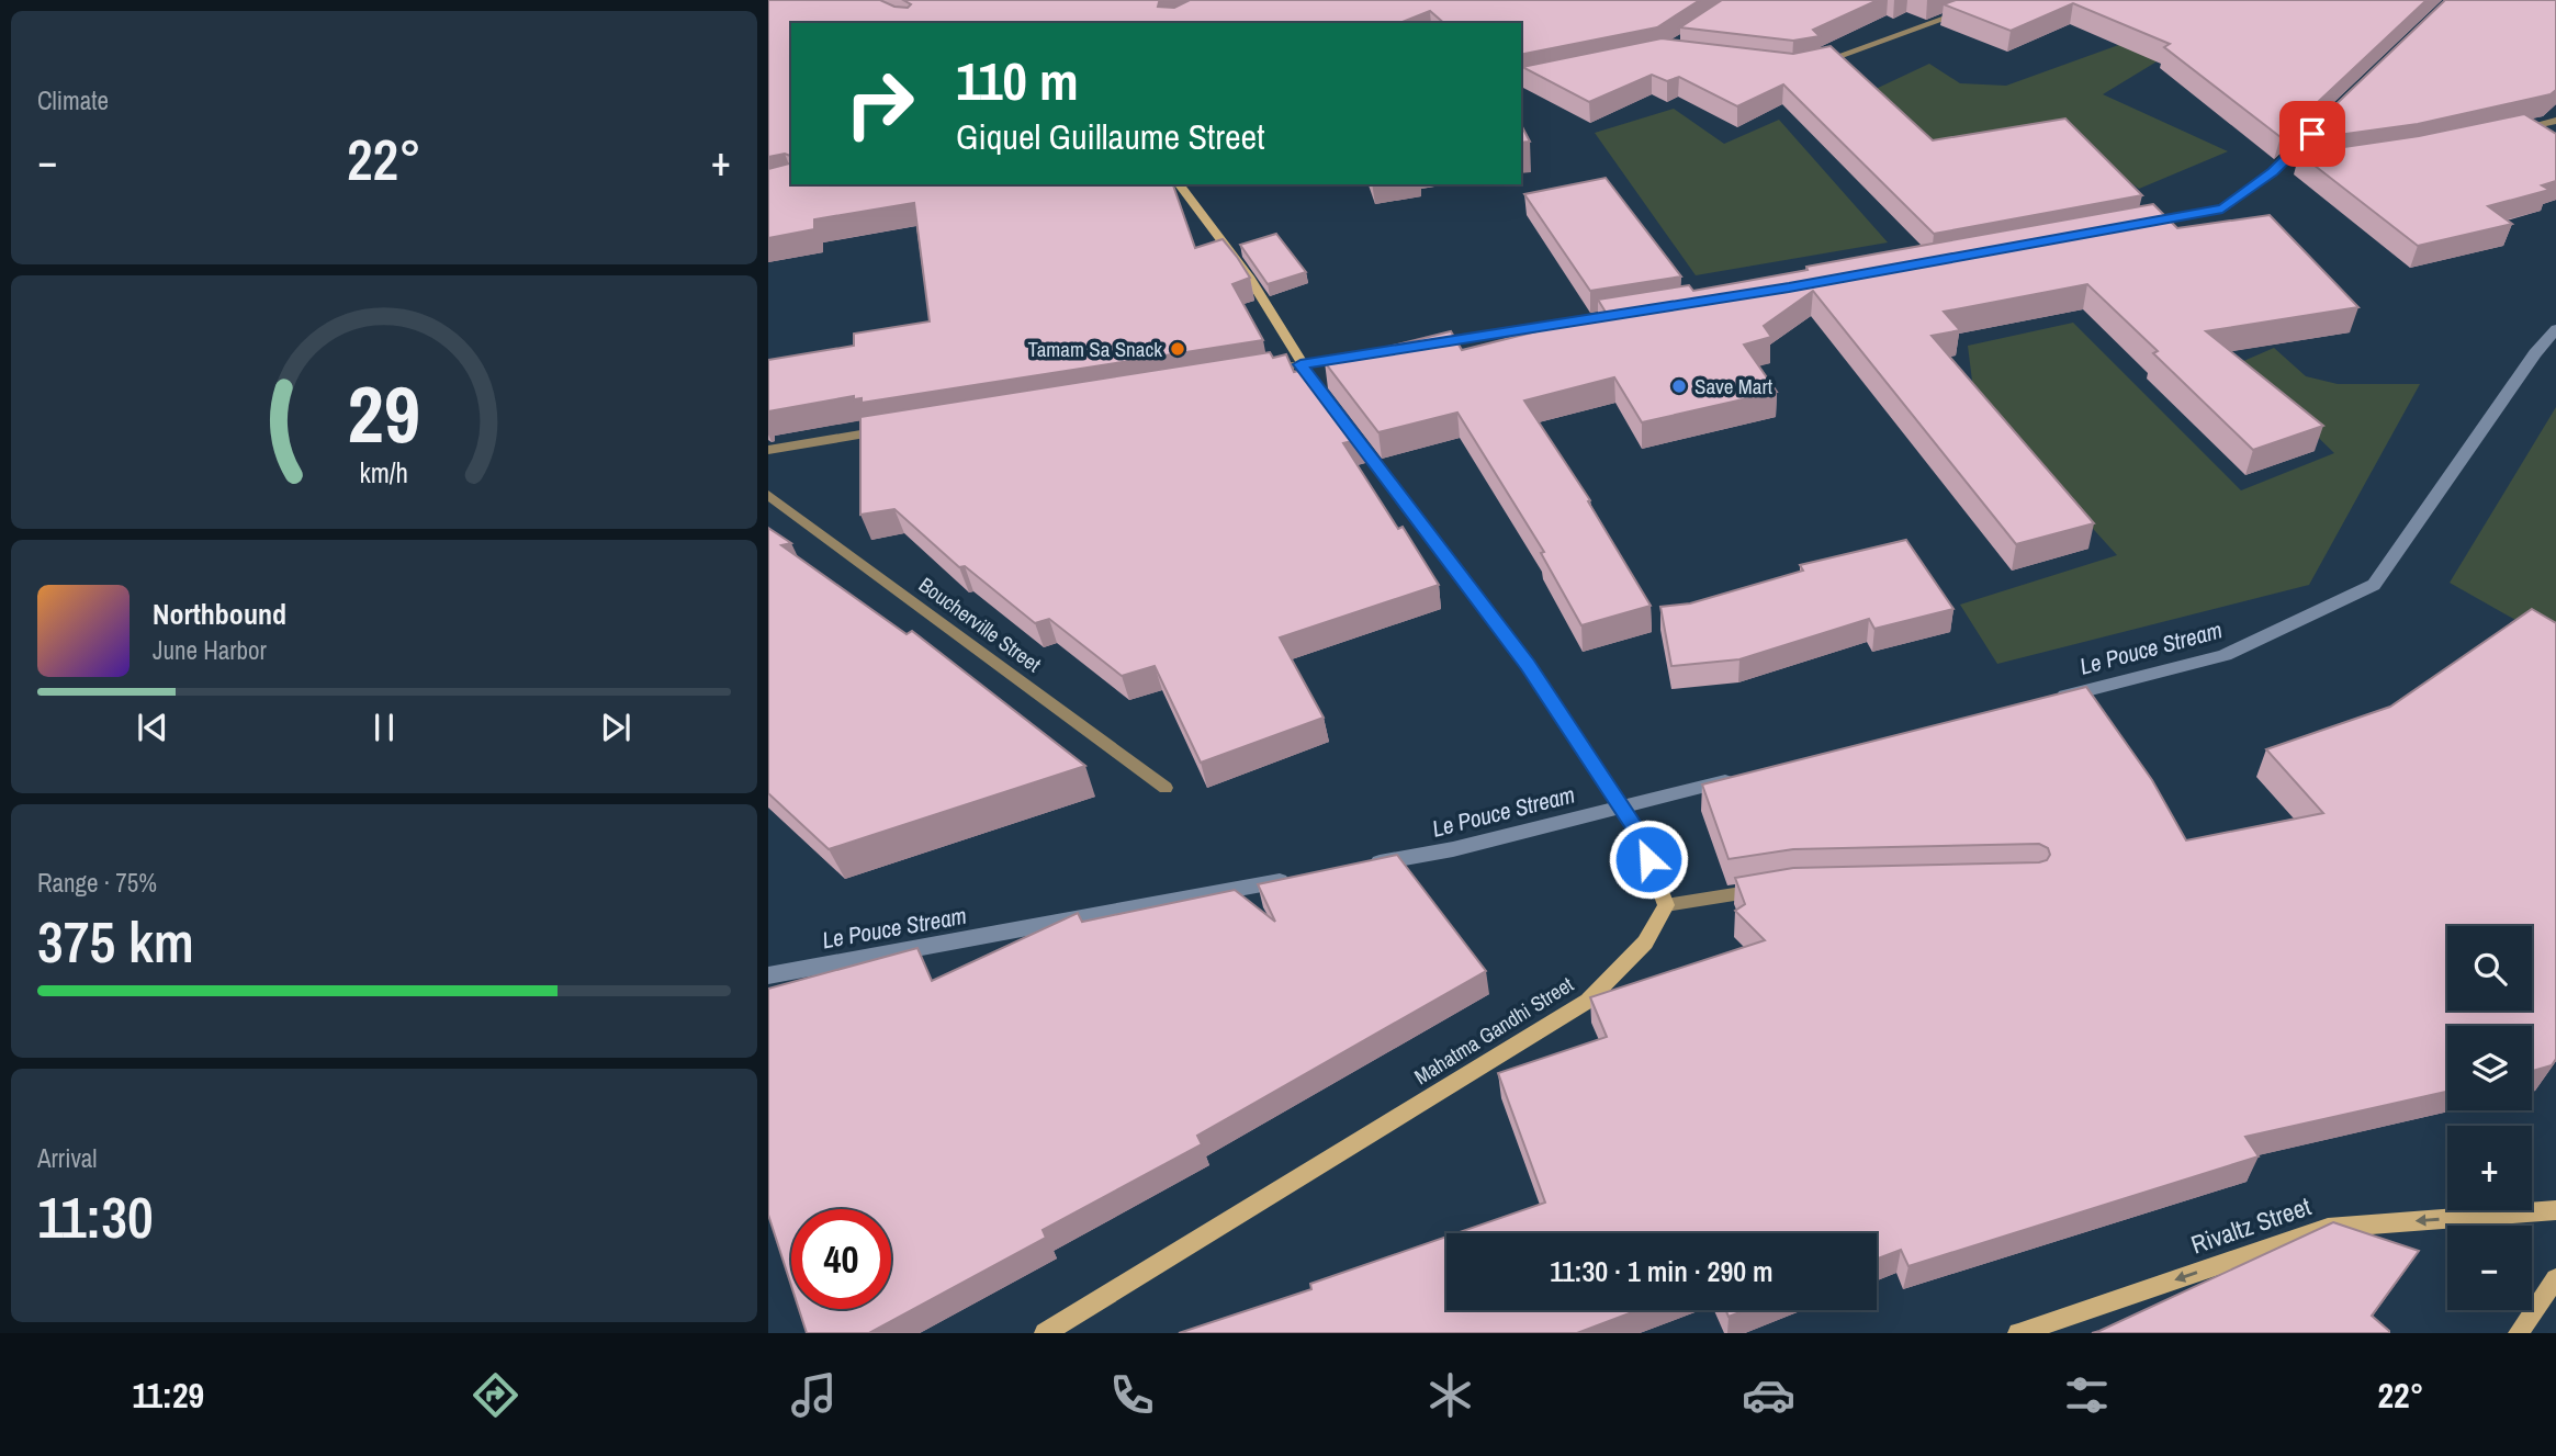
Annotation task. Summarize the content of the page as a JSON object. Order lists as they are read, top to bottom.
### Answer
{
  "streets": {
    "street": ["Boucherville Street", "Mahatma Gandhi Street", "Rivaltz Street"]
  },
  "one_way": ["Rivaltz Street"],
  "water": ["Le Pouce Stream"],
  "places": ["Tamam Sa Snack", "Save Mart"],
  "page": {
    "tile": [
      "Climate",
      ["Range · 75%", "375 km"],
      ["Arrival", "11:30"]
    ],
    "turn": ["110 m", "Giquel Guillaume Street"],
    "heat": ["−", "22°", "+"],
    "song": ["Northbound", "June Harbor"],
    "map_buttons": ["+", "−"],
    "limit": "40",
    "trip": "11:30 · 1 min · 290 m",
    "tabs": ["11:29", "22°"],
    "gauge": ["29", "km/h"]
  }
}
